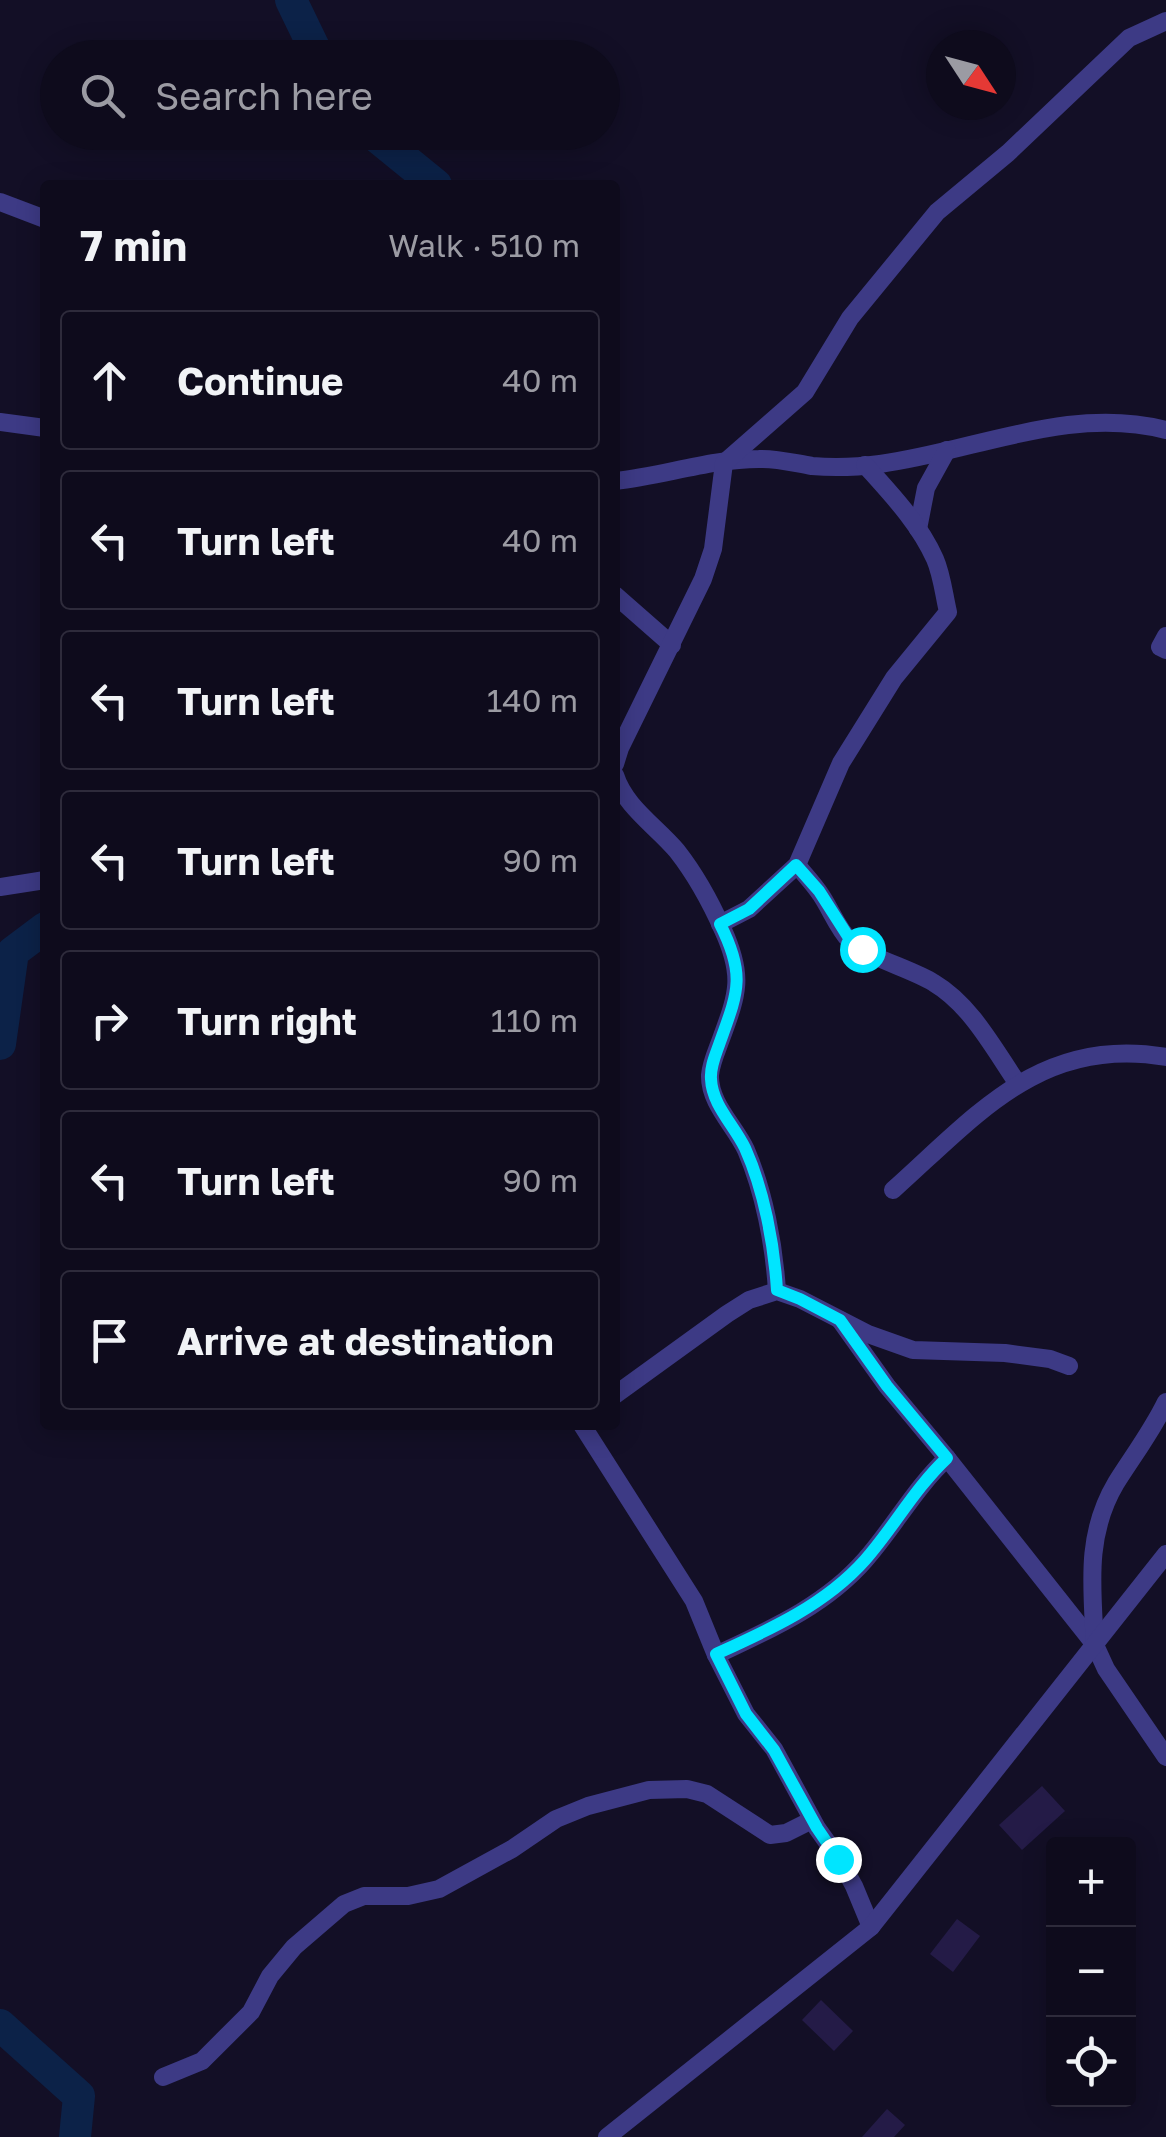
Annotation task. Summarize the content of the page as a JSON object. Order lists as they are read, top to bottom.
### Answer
{
  "north": "bottom right",
  "page": {
    "search": "Search here",
    "heading": ["7 min", "Walk · 510 m"],
    "list": [
      ["Continue", "40 m"],
      ["Turn left", "40 m"],
      ["Turn left", "140 m"],
      ["Turn left", "90 m"],
      ["Turn right", "110 m"],
      ["Turn left", "90 m"],
      "Arrive at destination"
    ],
    "map_buttons": ["+", "−"]
  }
}
